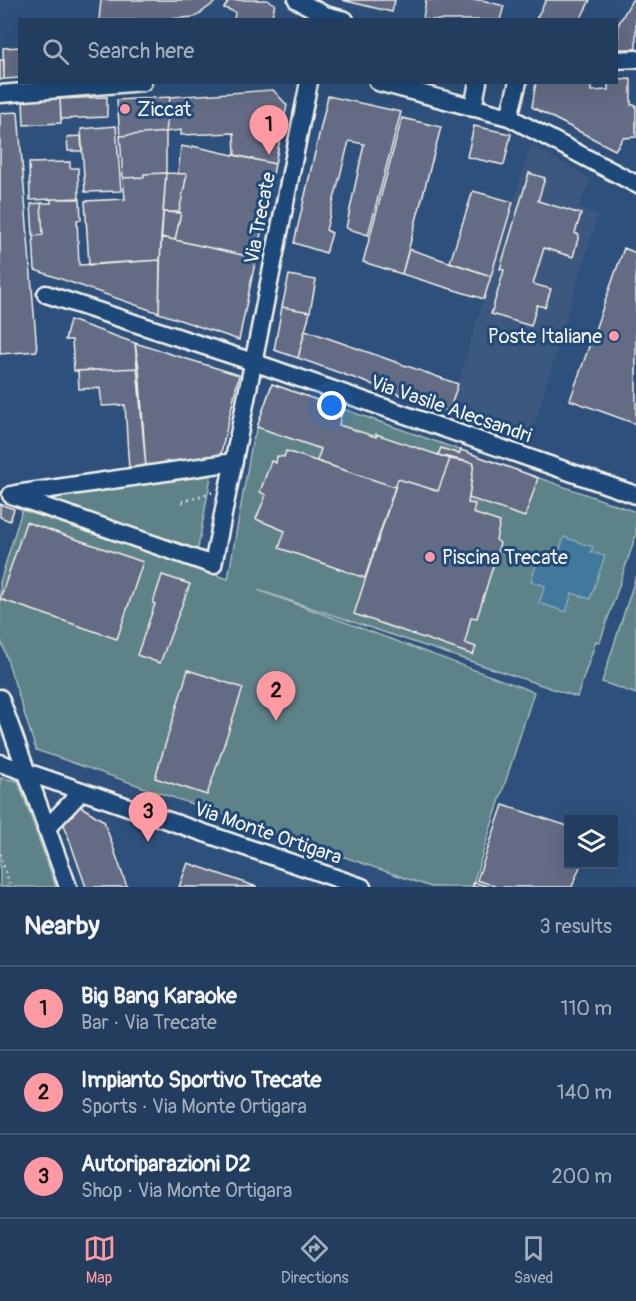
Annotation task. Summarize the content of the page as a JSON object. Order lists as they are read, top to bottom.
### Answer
{
  "streets": {
    "street": ["Via Trecate", "Via Vasile Alecsandri", "Via Monte Ortigara"]
  },
  "crossings": [
    ["Via Trecate", "Via Vasile Alecsandri"]
  ],
  "places": ["Ziccat", "Poste Italiane", "Piscina Trecate"],
  "page": {
    "search": "Search here",
    "pins": ["1", "2", "3"],
    "heading": ["Nearby", "3 results"],
    "list": [
      {
        "mark": "1",
        "name": "Big Bang Karaoke",
        "note": "Bar · Via Trecate",
        "value": "110 m"
      },
      {
        "mark": "2",
        "name": "Impianto Sportivo Trecate",
        "note": "Sports · Via Monte Ortigara",
        "value": "140 m"
      },
      {
        "mark": "3",
        "name": "Autoriparazioni D2",
        "note": "Shop · Via Monte Ortigara",
        "value": "200 m"
      }
    ],
    "nav": ["Map", "Directions", "Saved"]
  }
}
